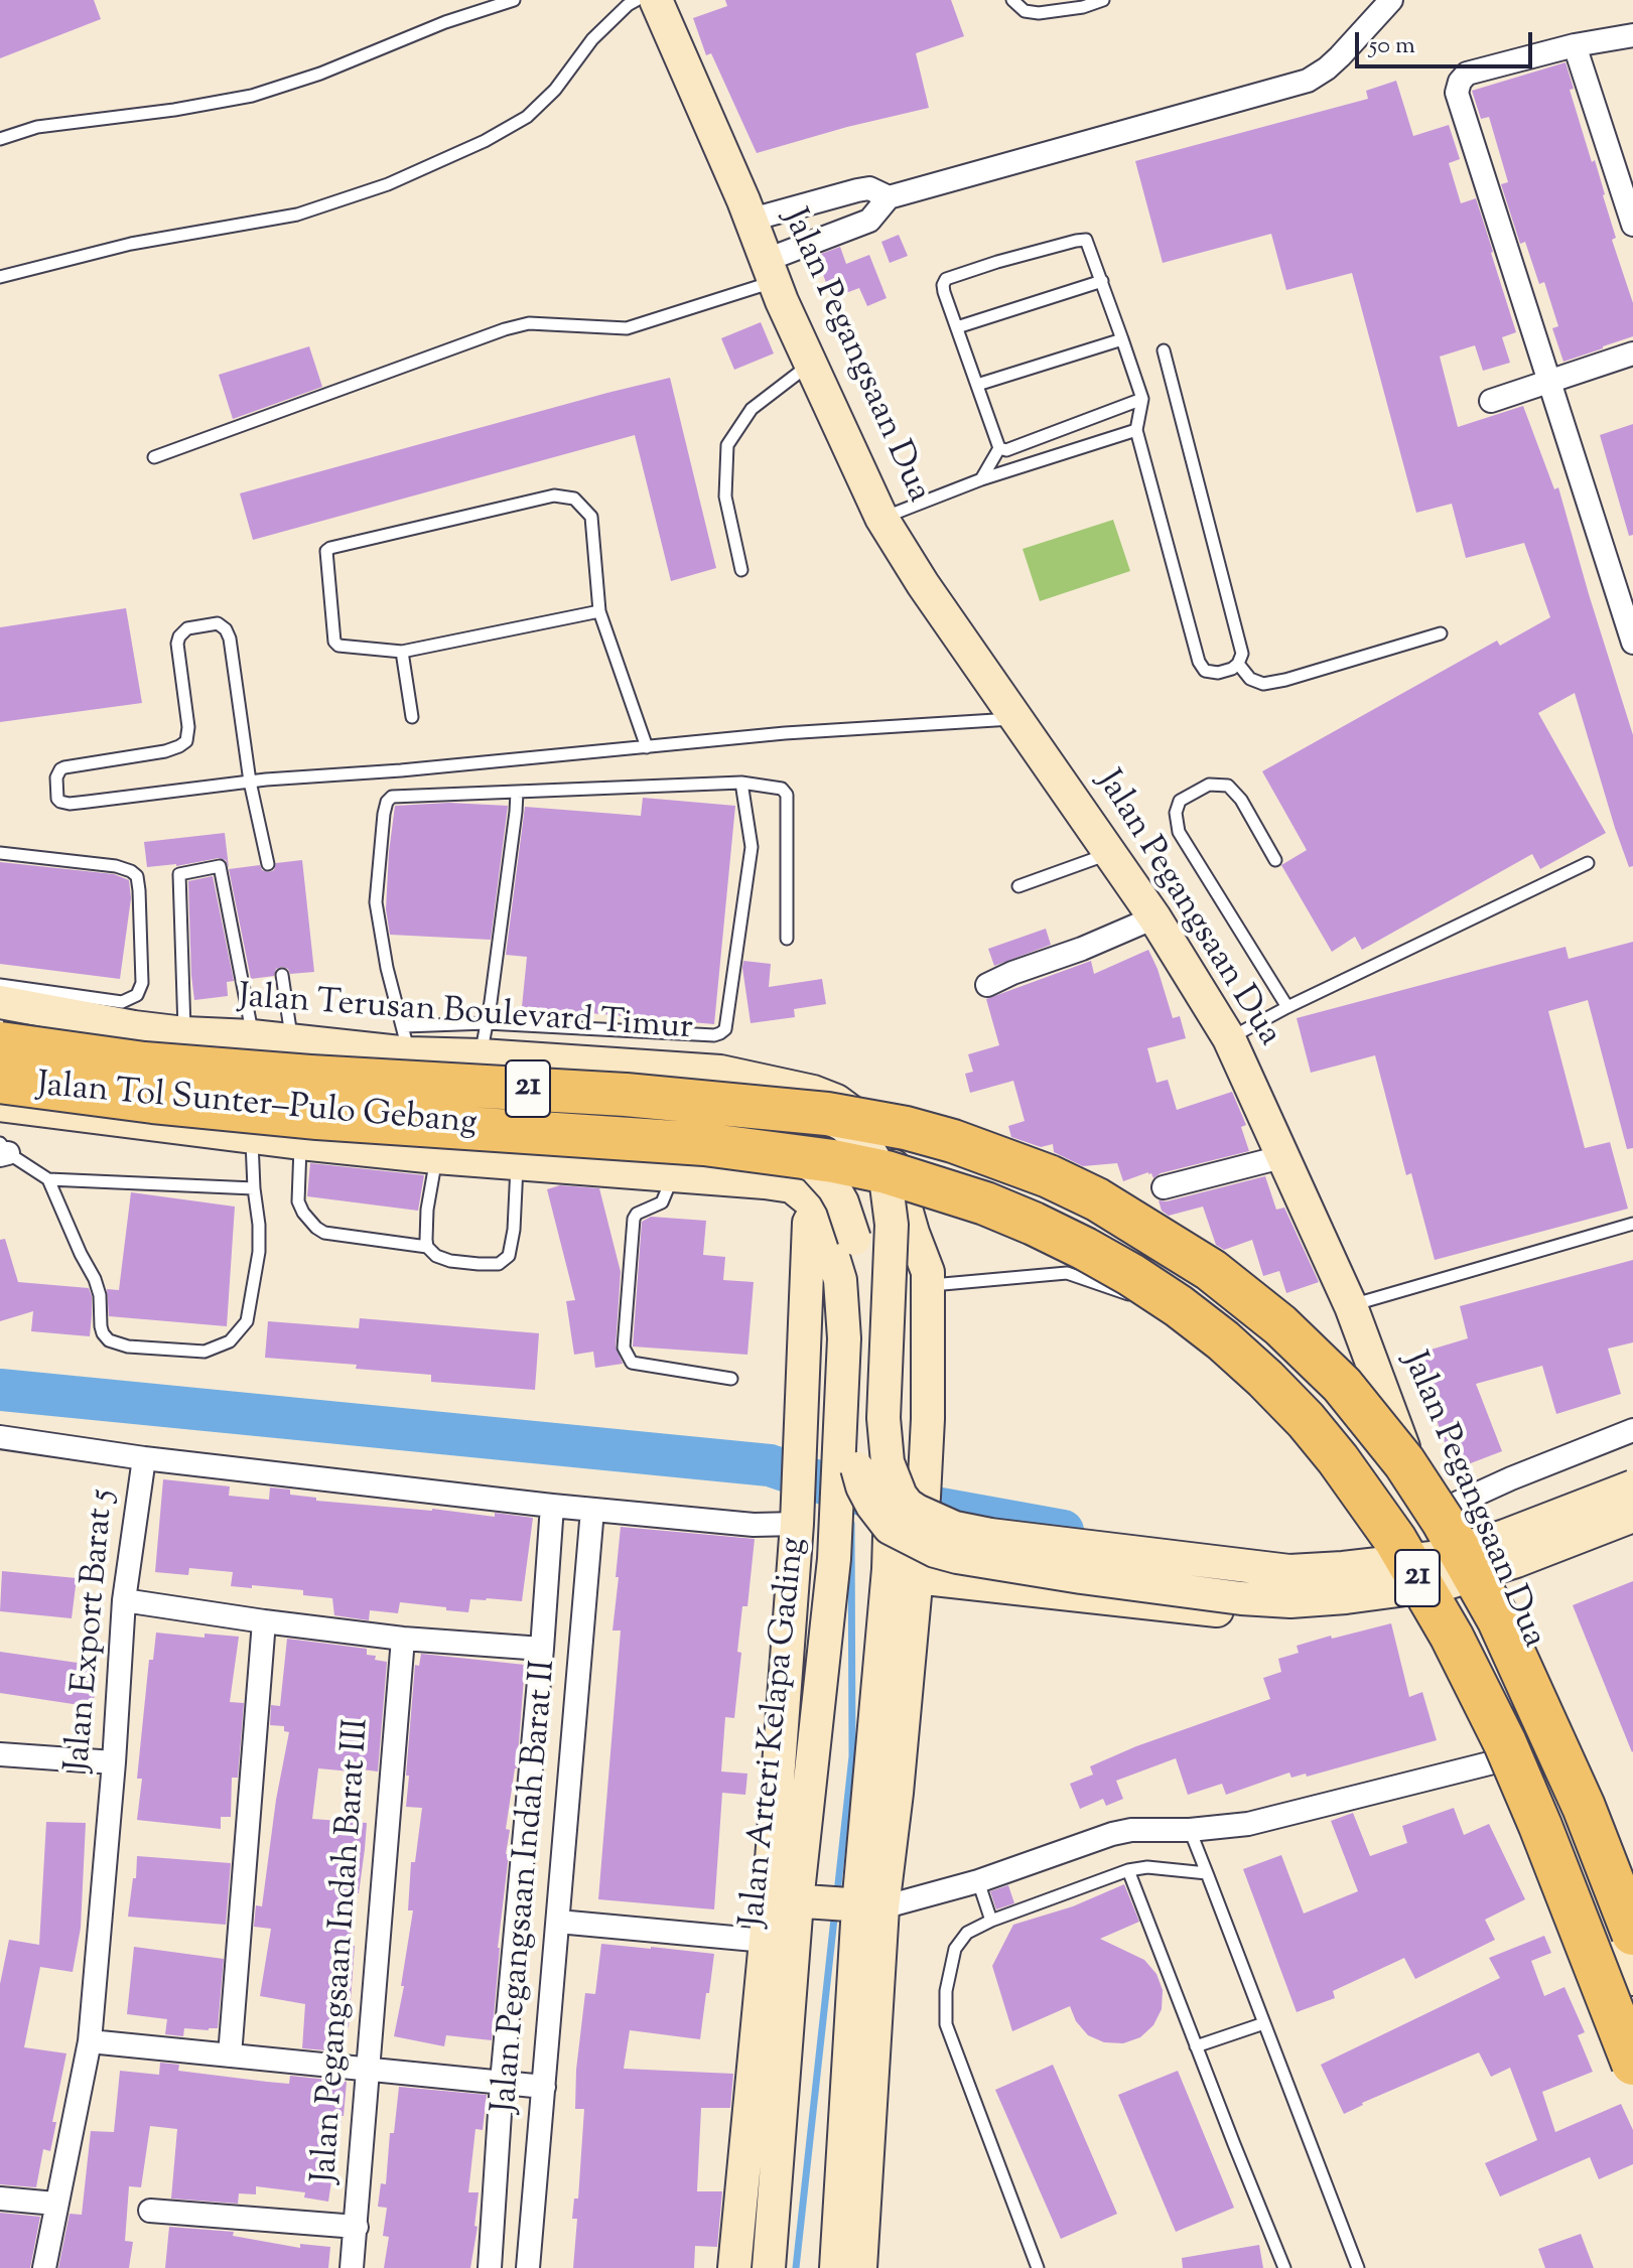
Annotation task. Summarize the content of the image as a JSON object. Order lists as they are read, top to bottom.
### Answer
{
  "streets": {
    "highway": ["21", "Jalan Tol Sunter–Pulo Gebang"],
    "street": [
      "Jalan Pegangsaan Dua",
      "Jalan Terusan Boulevard Timur",
      "Jalan Export Barat 5",
      "Jalan Arteri Kelapa Gading",
      "Jalan Pegangsaan Indah Barat II",
      "Jalan Pegangsaan Indah Barat III"
    ]
  },
  "crossings": [
    ["Jalan Export Barat 5", "Jalan Arteri Kelapa Gading"],
    ["Jalan Export Barat 5", "Jalan Pegangsaan Indah Barat II"],
    ["Jalan Pegangsaan Indah Barat II", "Jalan Pegangsaan Indah Barat III"]
  ],
  "scale_bar": "50 m"
}
